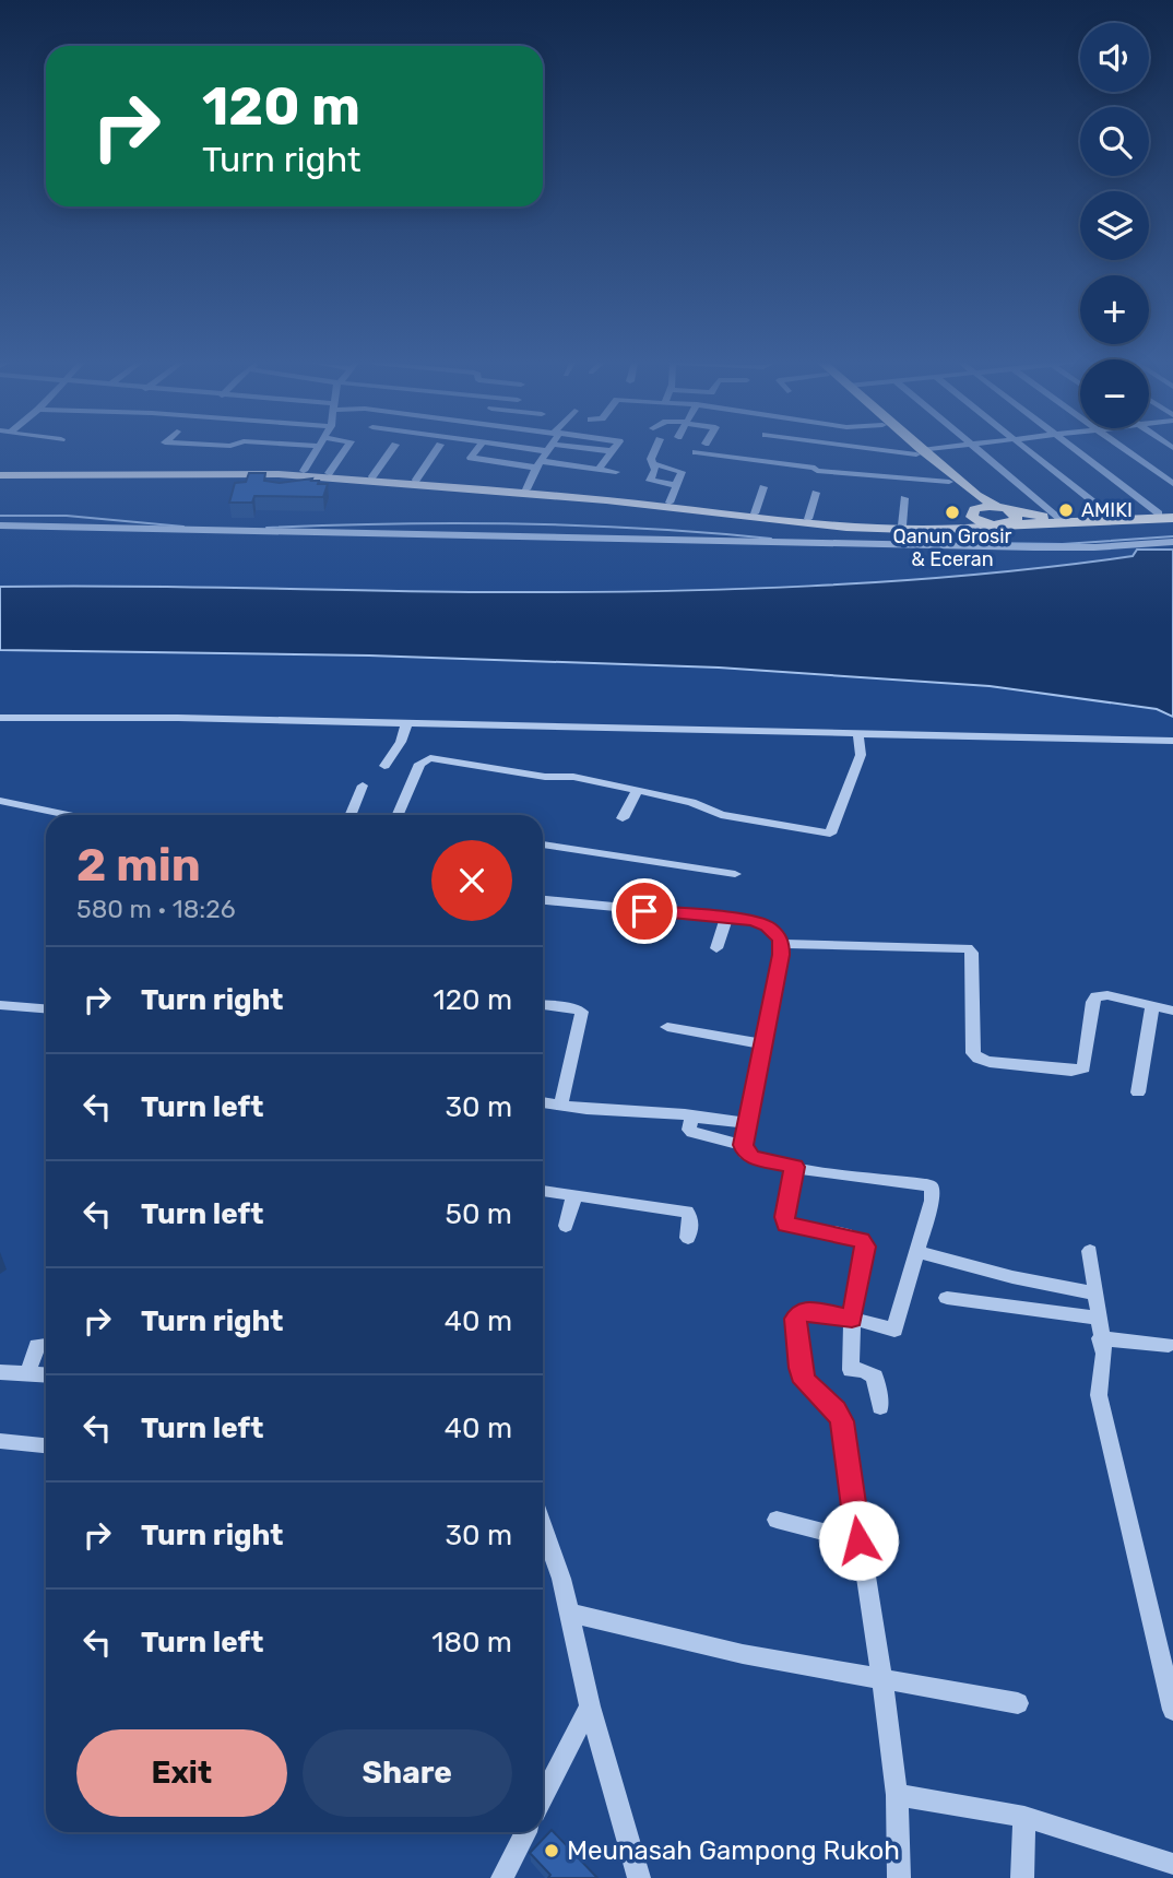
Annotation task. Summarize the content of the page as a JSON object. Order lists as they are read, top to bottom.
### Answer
{
  "places": ["AMIKI", "Qanun Grosir & Eceran", "Meunasah Gampong Rukoh"],
  "page": {
    "map_buttons": ["+", "−"],
    "turn": ["120 m", "Turn right"],
    "heading": ["2 min", "580 m · 18:26"],
    "list": [
      {
        "name": "Turn right",
        "value": "120 m"
      },
      {
        "name": "Turn left",
        "value": "30 m"
      },
      {
        "name": "Turn left",
        "value": "50 m"
      },
      {
        "name": "Turn right",
        "value": "40 m"
      },
      {
        "name": "Turn left",
        "value": "40 m"
      },
      {
        "name": "Turn right",
        "value": "30 m"
      },
      {
        "name": "Turn left",
        "value": "180 m"
      }
    ],
    "buttons": ["Exit", "Share"]
  }
}
